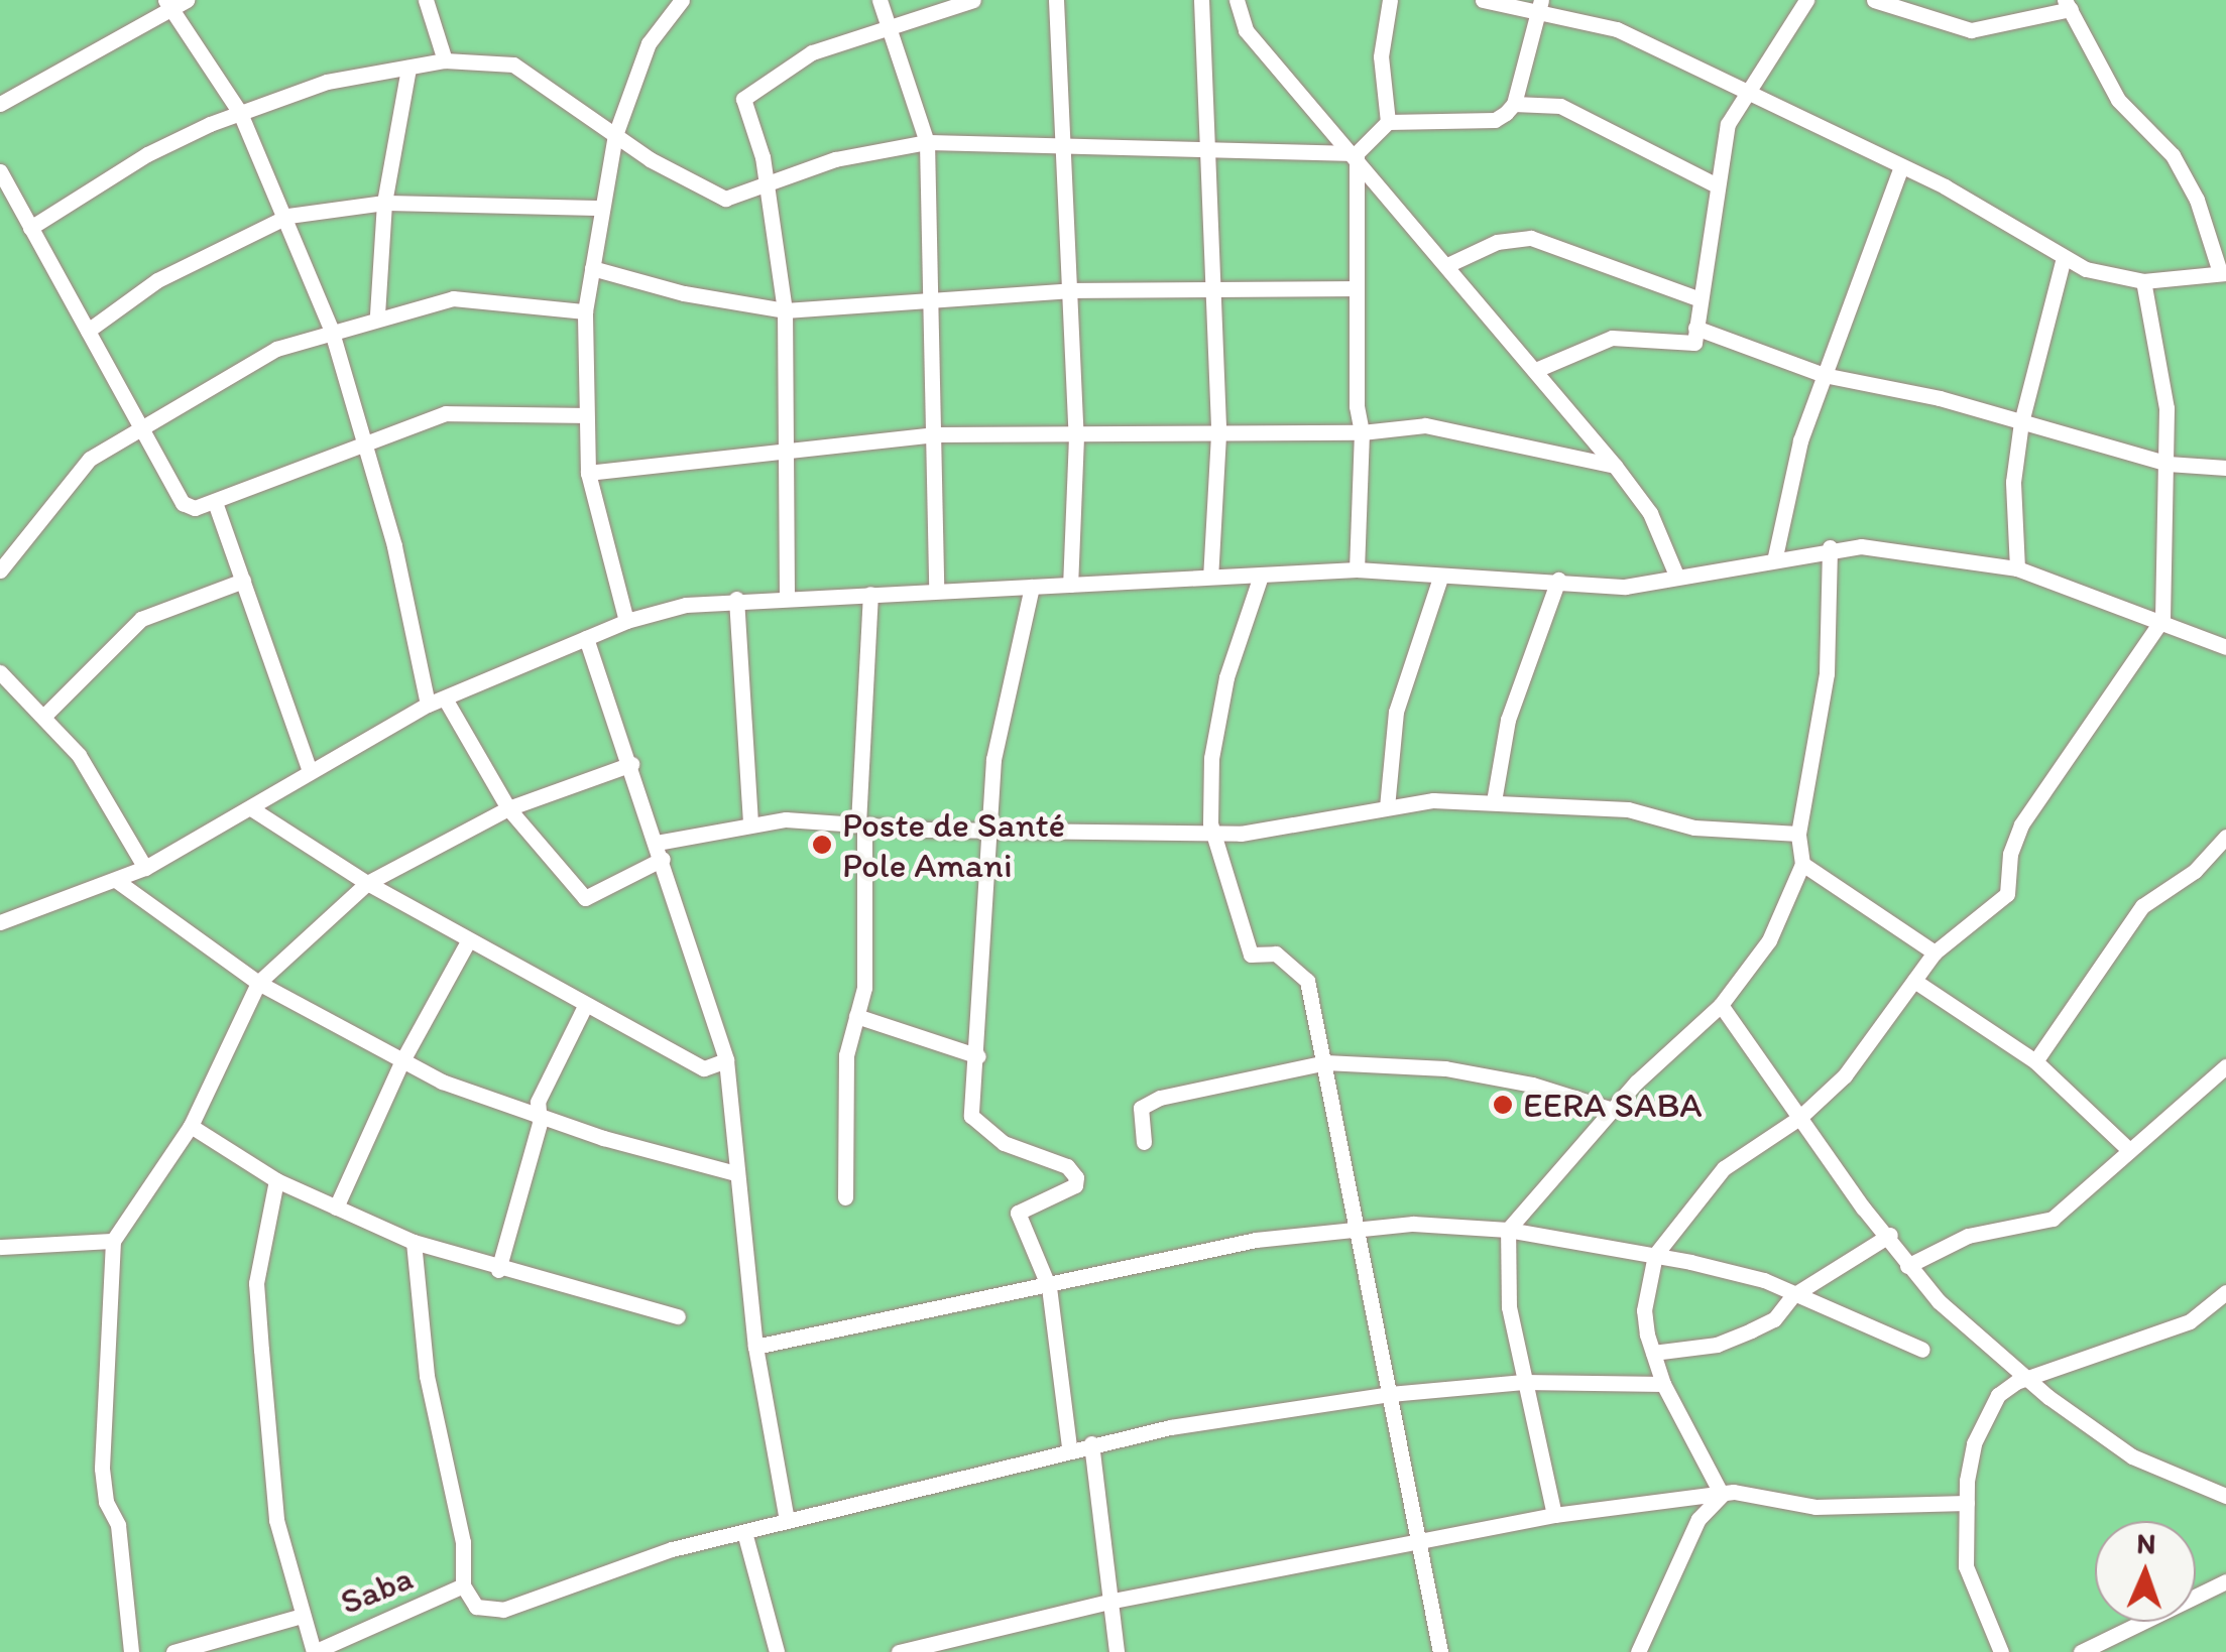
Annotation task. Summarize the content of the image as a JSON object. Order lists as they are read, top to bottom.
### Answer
{
  "streets": {
    "street": ["Saba"]
  },
  "places": ["Poste de Santé Pole Amani", "EERA SABA"],
  "north": "top"
}
